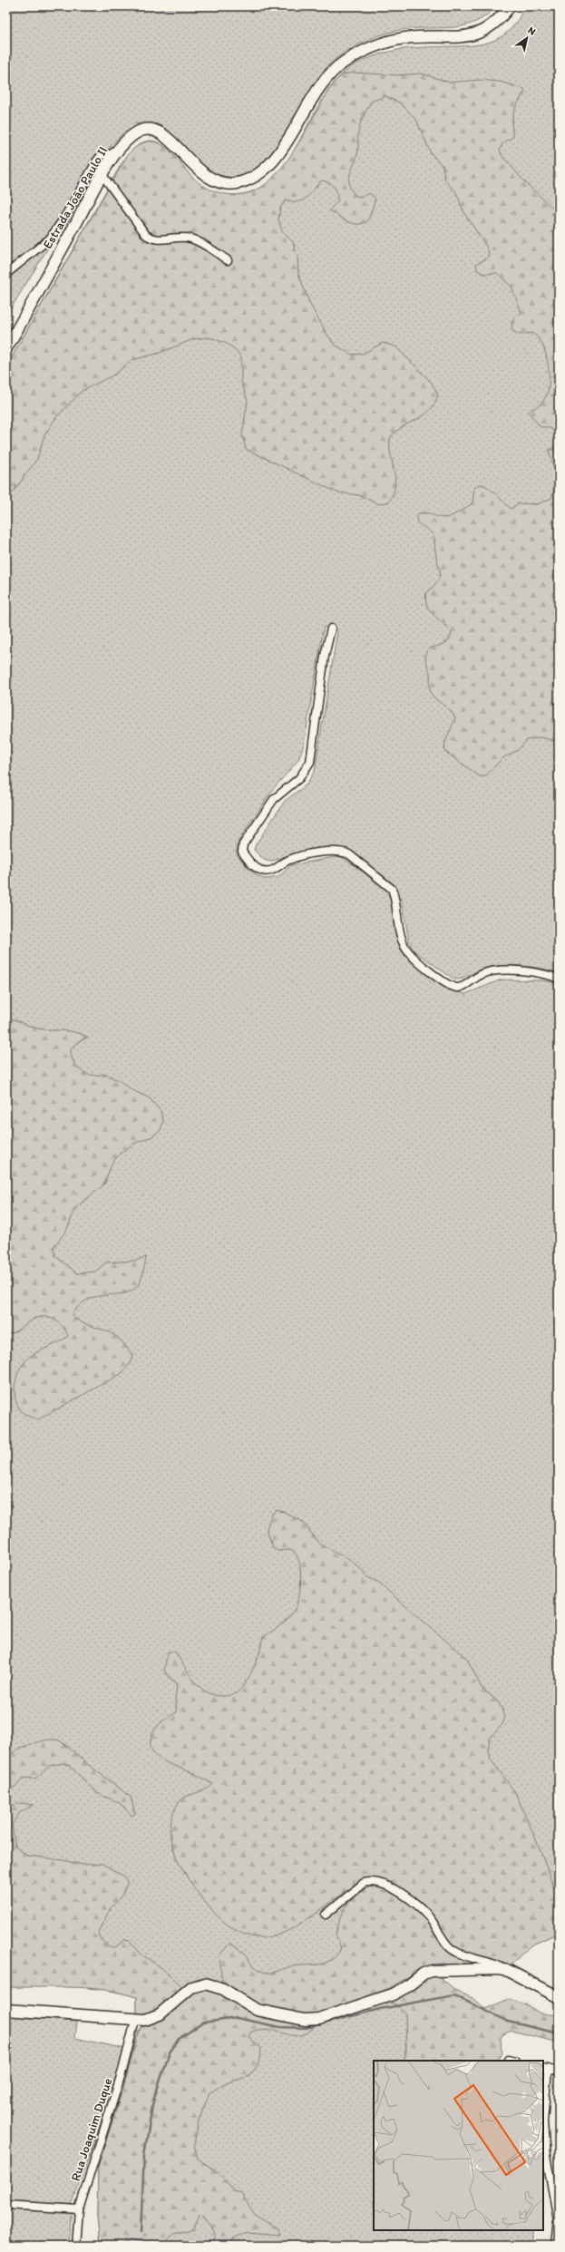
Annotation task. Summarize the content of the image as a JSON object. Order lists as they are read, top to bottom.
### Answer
{
  "streets": {
    "street": ["Estrada João Paulo II", "Rua Joaquim Duque"]
  },
  "north": "top right"
}
